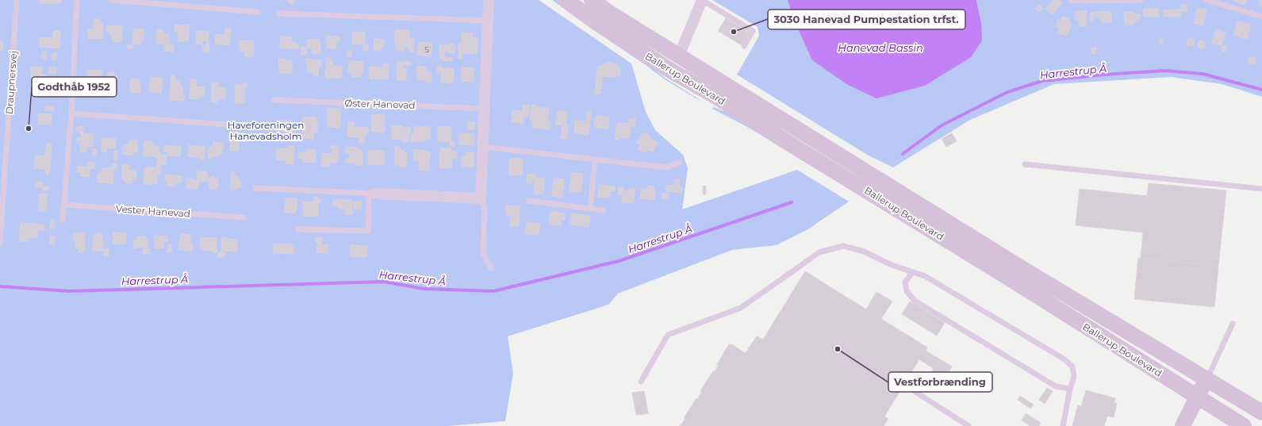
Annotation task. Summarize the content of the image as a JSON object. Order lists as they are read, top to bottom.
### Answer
{
  "streets": {
    "street": ["Ballerup Boulevard"],
    "lane": ["Draupnersvej", "Øster Hanevad", "Vester Hanevad"]
  },
  "water": ["Hanevad Bassin", "Harrestrup Å"],
  "parks": ["Haveforeningen Hanevadsholm"],
  "places": ["3030 Hanevad Pumpestation trfst.", "Godthåb 1952", "Vestforbrænding"],
  "house_numbers": ["5"]
}
